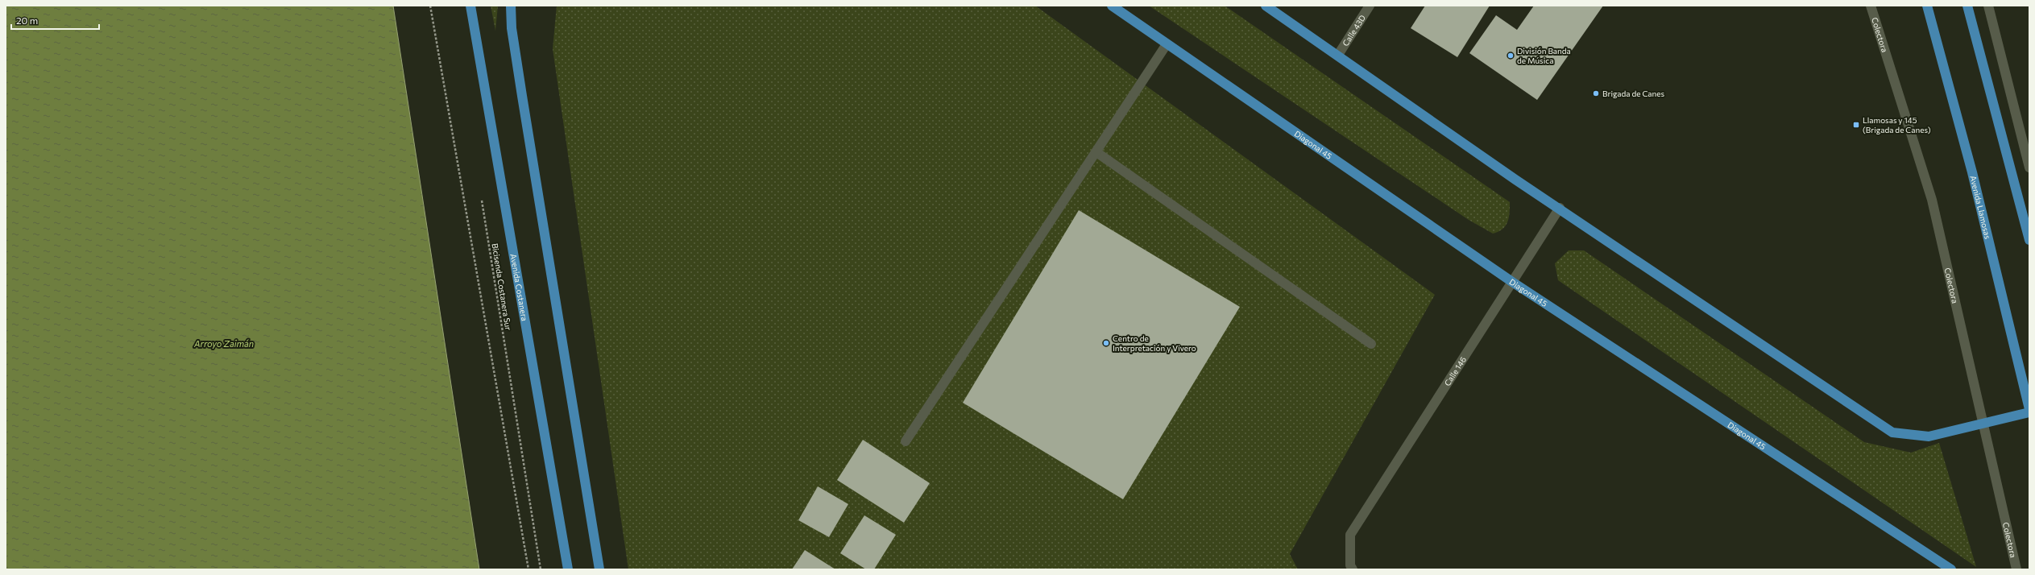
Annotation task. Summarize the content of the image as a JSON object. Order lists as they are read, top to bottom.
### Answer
{
  "streets": {
    "main road": ["Diagonal 45", "Avenida Llamosas", "Avenida Costanera"],
    "street": ["Calle 43D", "Colectora", "Calle 146"],
    "path": ["Bicisenda Costanera Sur"]
  },
  "crossings": [
    ["Diagonal 45", "Calle 146"]
  ],
  "water": ["Arroyo Zaimán"],
  "places": {
    "other": ["División Banda de Música", "Brigada de Canes", "Centro de Interpretación y Vivero"],
    "transit": ["Llamosas y 145 (Brigada de Canes)"]
  },
  "scale_bar": "20 m"
}
